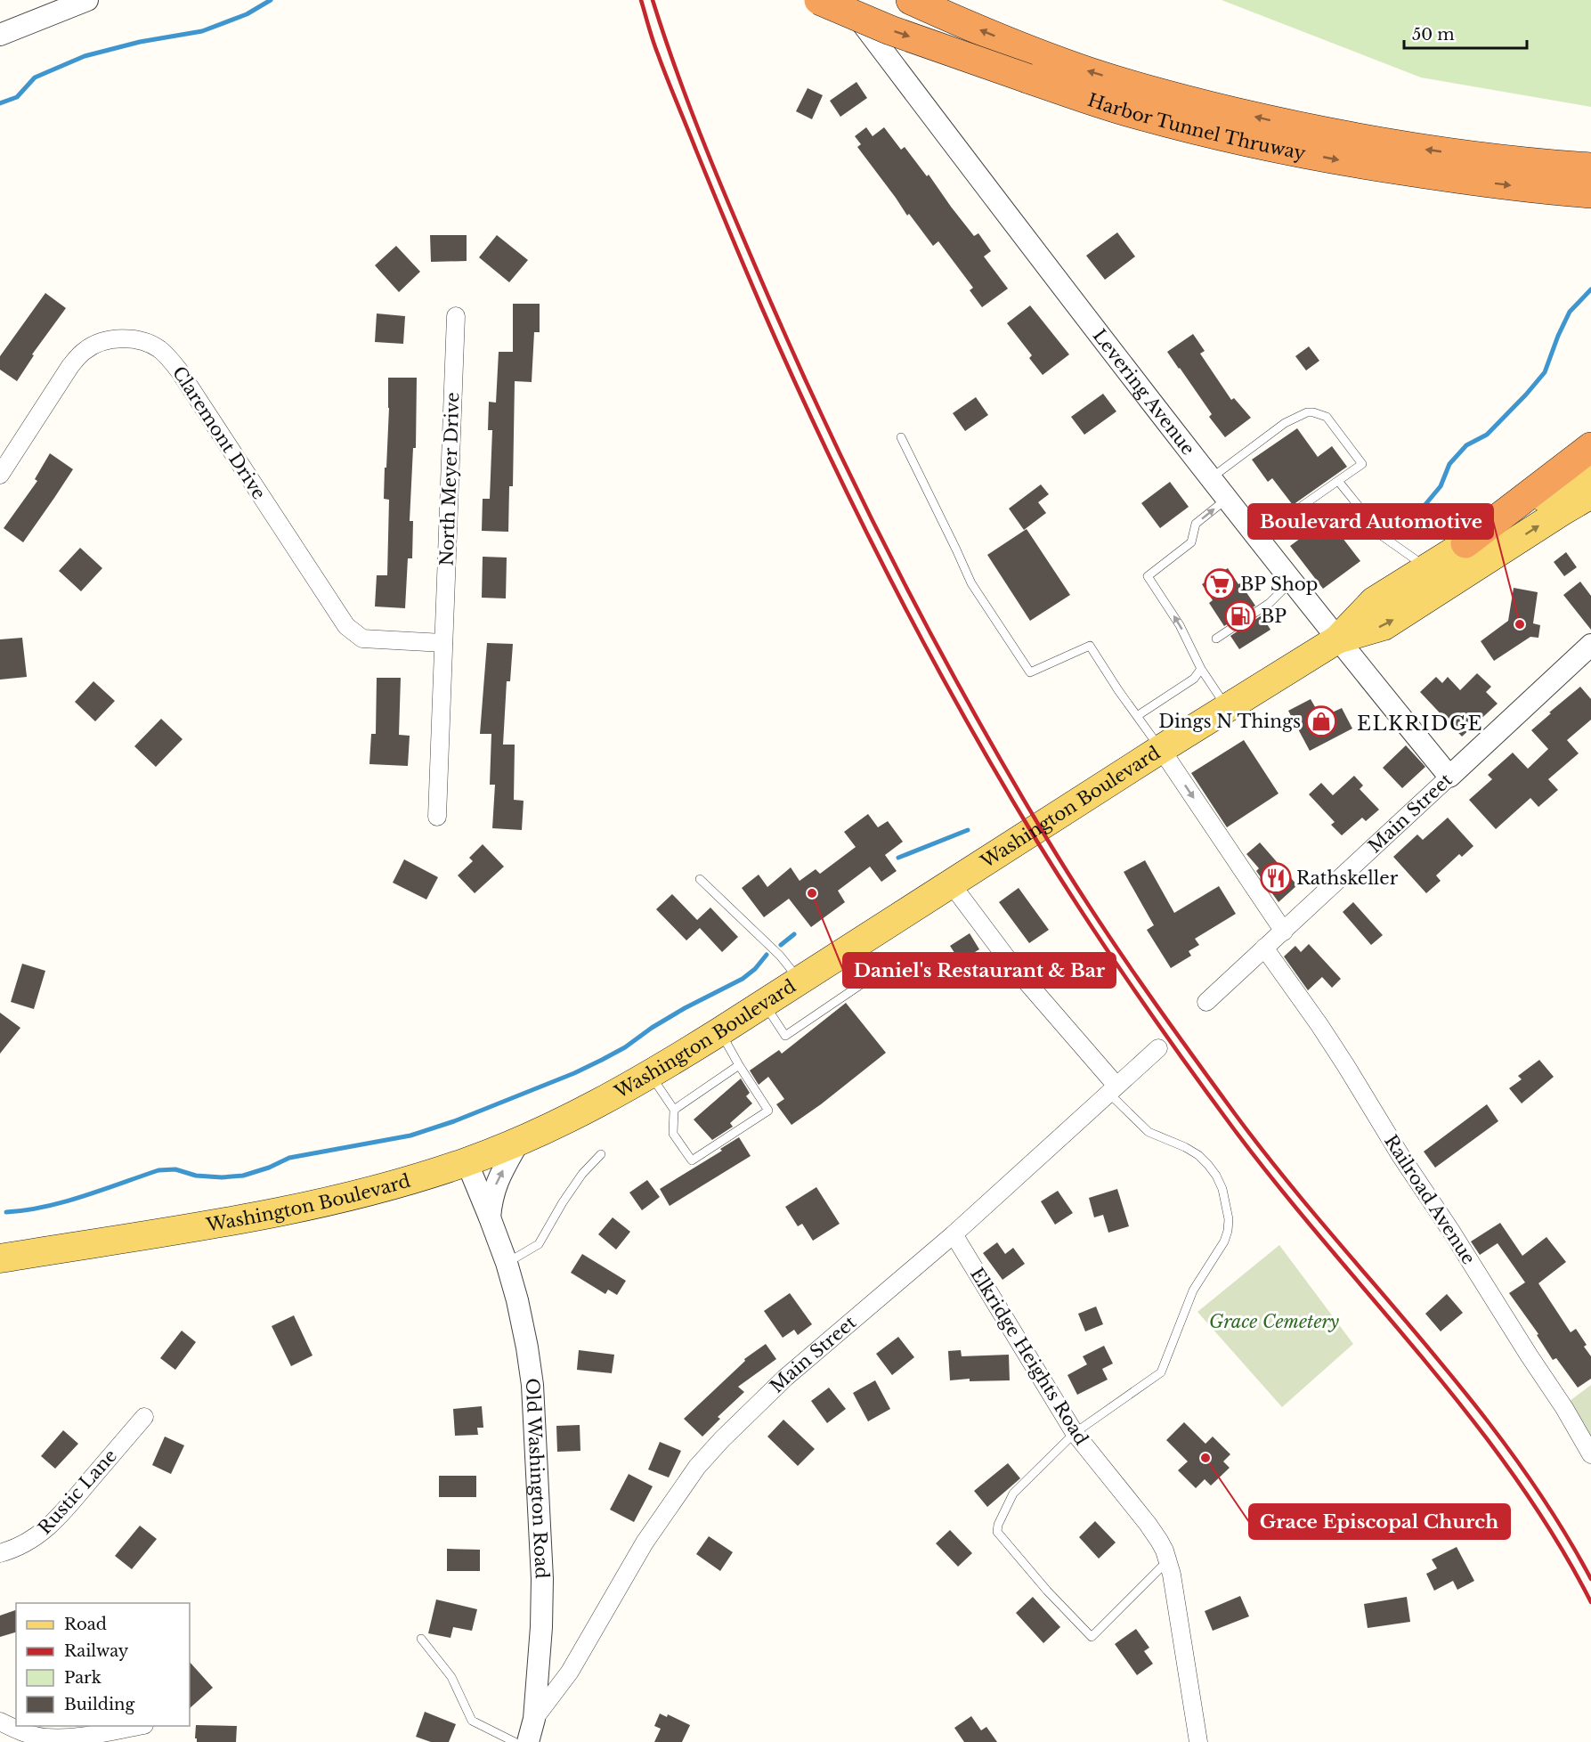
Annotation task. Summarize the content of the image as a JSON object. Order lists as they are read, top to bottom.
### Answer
{
  "streets": {
    "highway": ["Harbor Tunnel Thruway"],
    "main road": ["Washington Boulevard"],
    "street": [
      "Levering Avenue",
      "Claremont Drive",
      "North Meyer Drive",
      "Main Street",
      "Railroad Avenue",
      "Elkridge Heights Road",
      "Old Washington Road",
      "Rustic Lane"
    ]
  },
  "crossings": [
    ["Levering Avenue", "Washington Boulevard"],
    ["Levering Avenue", "Main Street"],
    ["Claremont Drive", "North Meyer Drive"],
    ["Washington Boulevard", "Old Washington Road"],
    ["Main Street", "Railroad Avenue"],
    ["Main Street", "Elkridge Heights Road"],
    ["Main Street", "Old Washington Road"]
  ],
  "districts": ["ELKRIDGE"],
  "parks": ["Grace Cemetery"],
  "places": {
    "supermarket": ["BP Shop"],
    "fuel station": ["BP"],
    "other": ["Boulevard Automotive", "Daniel's Restaurant & Bar", "Grace Episcopal Church"],
    "shop": ["Dings N Things"],
    "restaurant": ["Rathskeller"]
  },
  "legend": [
    "Road",
    "Railway",
    "Park",
    "Building"
  ],
  "scale_bar": "50 m"
}
